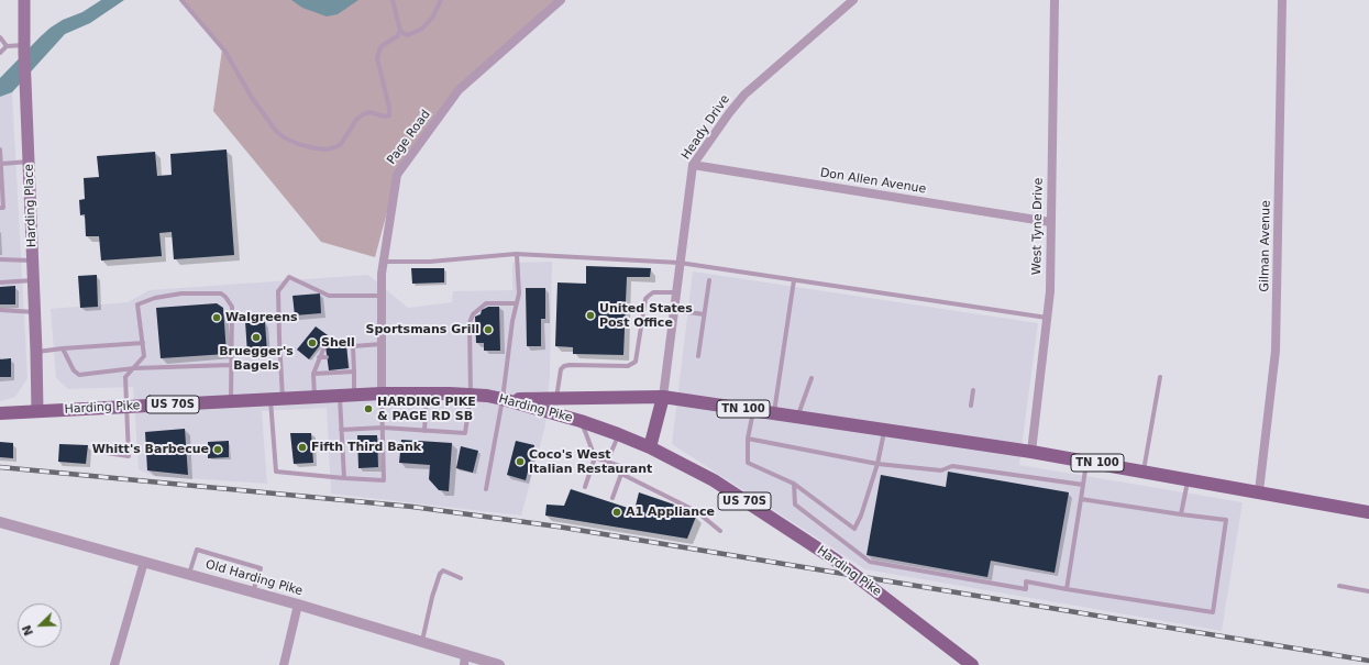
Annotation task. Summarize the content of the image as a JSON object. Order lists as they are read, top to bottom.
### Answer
{
  "streets": {
    "main road": [
      "Harding Place",
      "US 70S",
      "Harding Pike",
      "TN 100"
    ],
    "street": [
      "Heady Drive",
      "Page Road",
      "Don Allen Avenue",
      "West Tyne Drive",
      "Gilman Avenue",
      "Old Harding Pike"
    ]
  },
  "crossings": [
    ["Heady Drive", "Don Allen Avenue"],
    ["Heady Drive", "TN 100"],
    ["Page Road", "Harding Pike"],
    ["Don Allen Avenue", "West Tyne Drive"],
    ["Harding Place", "Harding Pike"],
    ["West Tyne Drive", "TN 100"],
    ["Gilman Avenue", "TN 100"],
    ["Harding Pike", "TN 100"]
  ],
  "places": [
    "United States Post Office",
    "Walgreens",
    "Sportsmans Grill",
    "Bruegger's Bagels",
    "Shell",
    "HARDING PIKE & PAGE RD SB",
    "Fifth Third Bank",
    "Whitt's Barbecue",
    "Coco's West Italian Restaurant",
    "A1 Appliance"
  ],
  "north": "bottom left"
}
